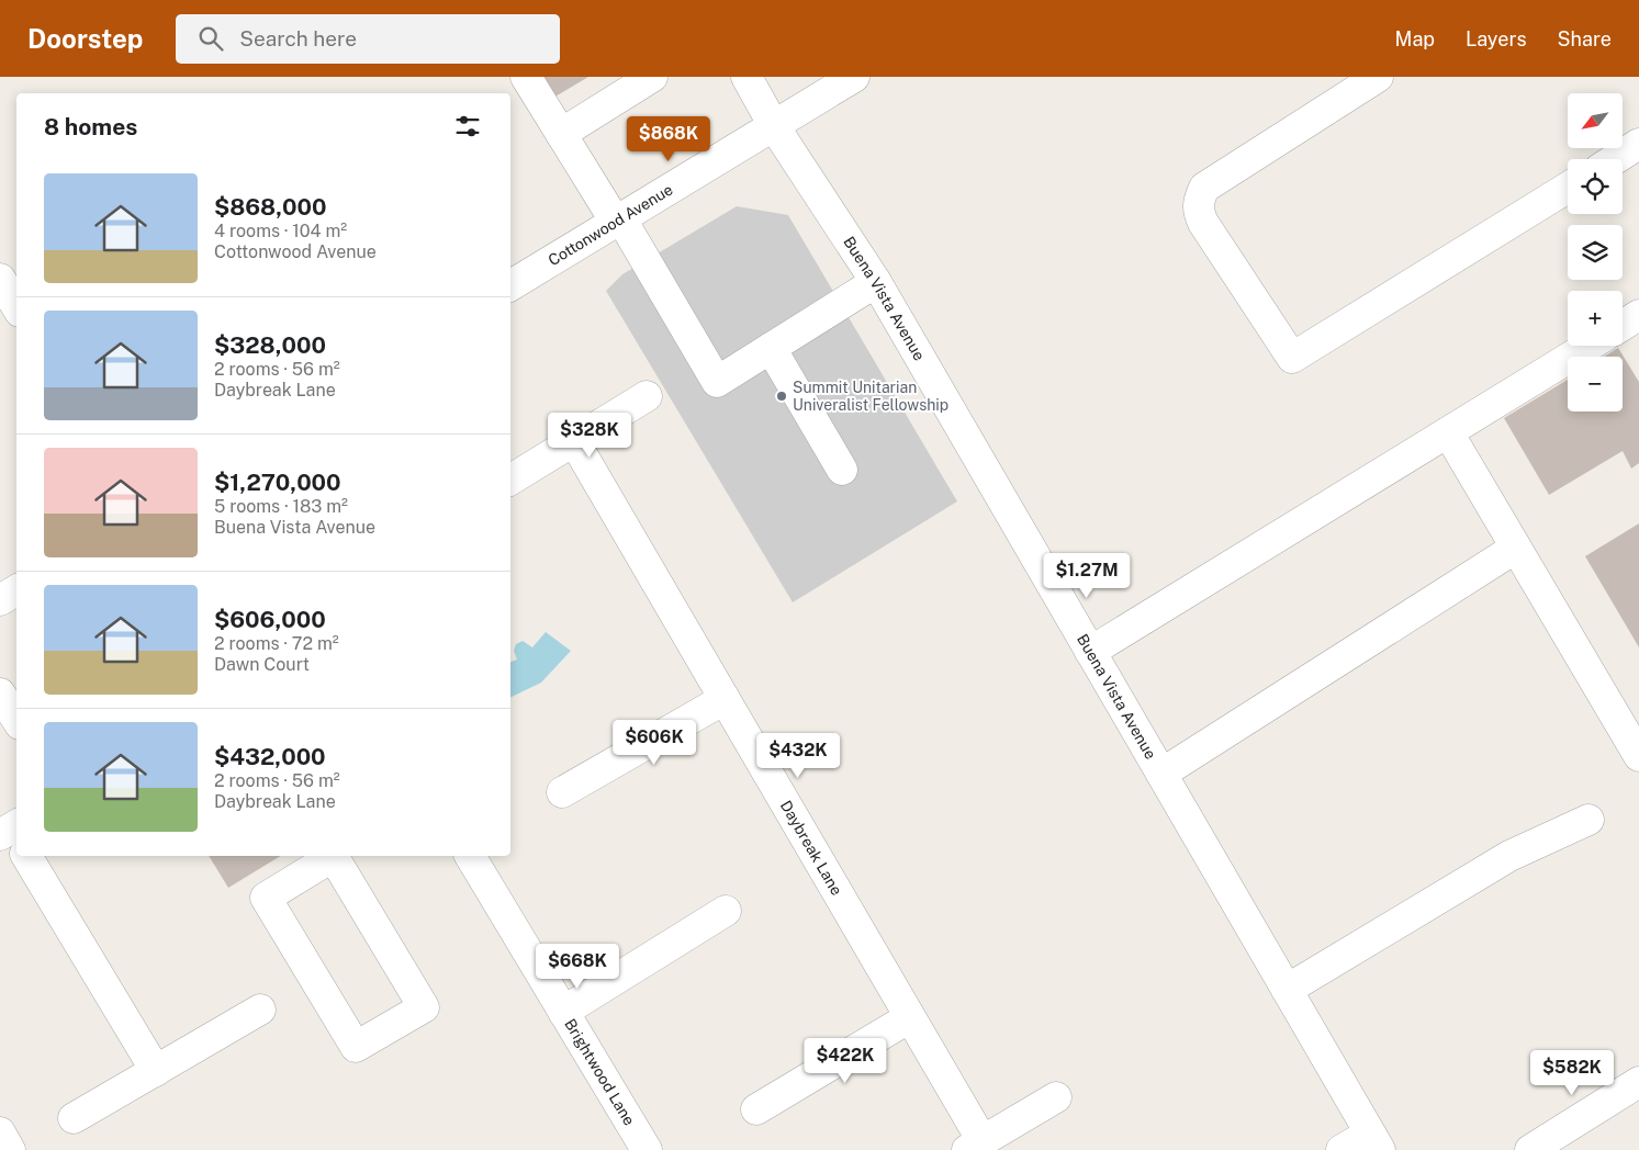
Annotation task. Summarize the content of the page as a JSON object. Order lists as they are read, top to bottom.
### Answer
{
  "streets": {
    "street": [
      "Cottonwood Avenue",
      "Buena Vista Avenue",
      "Daybreak Lane",
      "Brightwood Lane"
    ]
  },
  "crossings": [
    ["Cottonwood Avenue", "Buena Vista Avenue"]
  ],
  "places": ["Summit Unitarian Univeralist Fellowship"],
  "north": "bottom left",
  "page": {
    "header": "Doorstep",
    "search": "Search here",
    "nav": ["Map", "Layers", "Share"],
    "map_buttons": ["+", "−"],
    "heading": "8 homes",
    "price": [
      "$868K",
      "$328K",
      "$1.27M",
      "$606K",
      "$432K",
      "$668K",
      "$422K",
      "$582K"
    ],
    "list": [
      {
        "name": "$868,000",
        "note": "4 rooms · 104 m² · Cottonwood Avenue"
      },
      {
        "name": "$328,000",
        "note": "2 rooms · 56 m² · Daybreak Lane"
      },
      {
        "name": "$1,270,000",
        "note": "5 rooms · 183 m² · Buena Vista Avenue"
      },
      {
        "name": "$606,000",
        "note": "2 rooms · 72 m² · Dawn Court"
      },
      {
        "name": "$432,000",
        "note": "2 rooms · 56 m² · Daybreak Lane"
      }
    ]
  }
}
